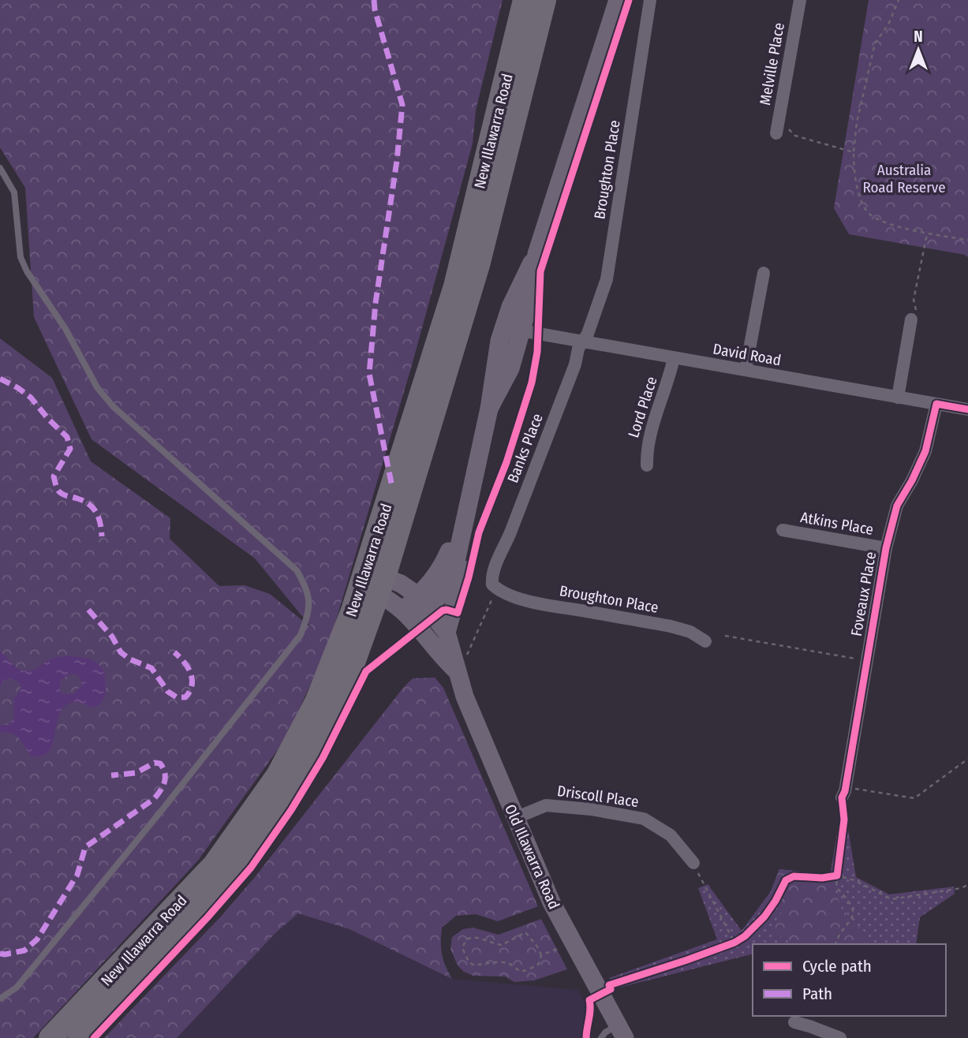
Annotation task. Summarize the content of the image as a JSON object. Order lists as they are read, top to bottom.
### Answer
{
  "streets": {
    "highway": ["New Illawarra Road"],
    "street": [
      "Melville Place",
      "Broughton Place",
      "David Road",
      "Lord Place",
      "Banks Place",
      "Atkins Place",
      "Foveaux Place",
      "Driscoll Place",
      "Old Illawarra Road"
    ]
  },
  "crossings": [
    ["New Illawarra Road", "Old Illawarra Road"],
    ["Broughton Place", "David Road"],
    ["Broughton Place", "Banks Place"],
    ["David Road", "Lord Place"],
    ["David Road", "Banks Place"],
    ["David Road", "Foveaux Place"],
    ["David Road", "Old Illawarra Road"],
    ["Atkins Place", "Foveaux Place"],
    ["Driscoll Place", "Old Illawarra Road"]
  ],
  "parks": ["Australia Road Reserve"],
  "legend": ["Cycle path", "Path"],
  "north": "top"
}
